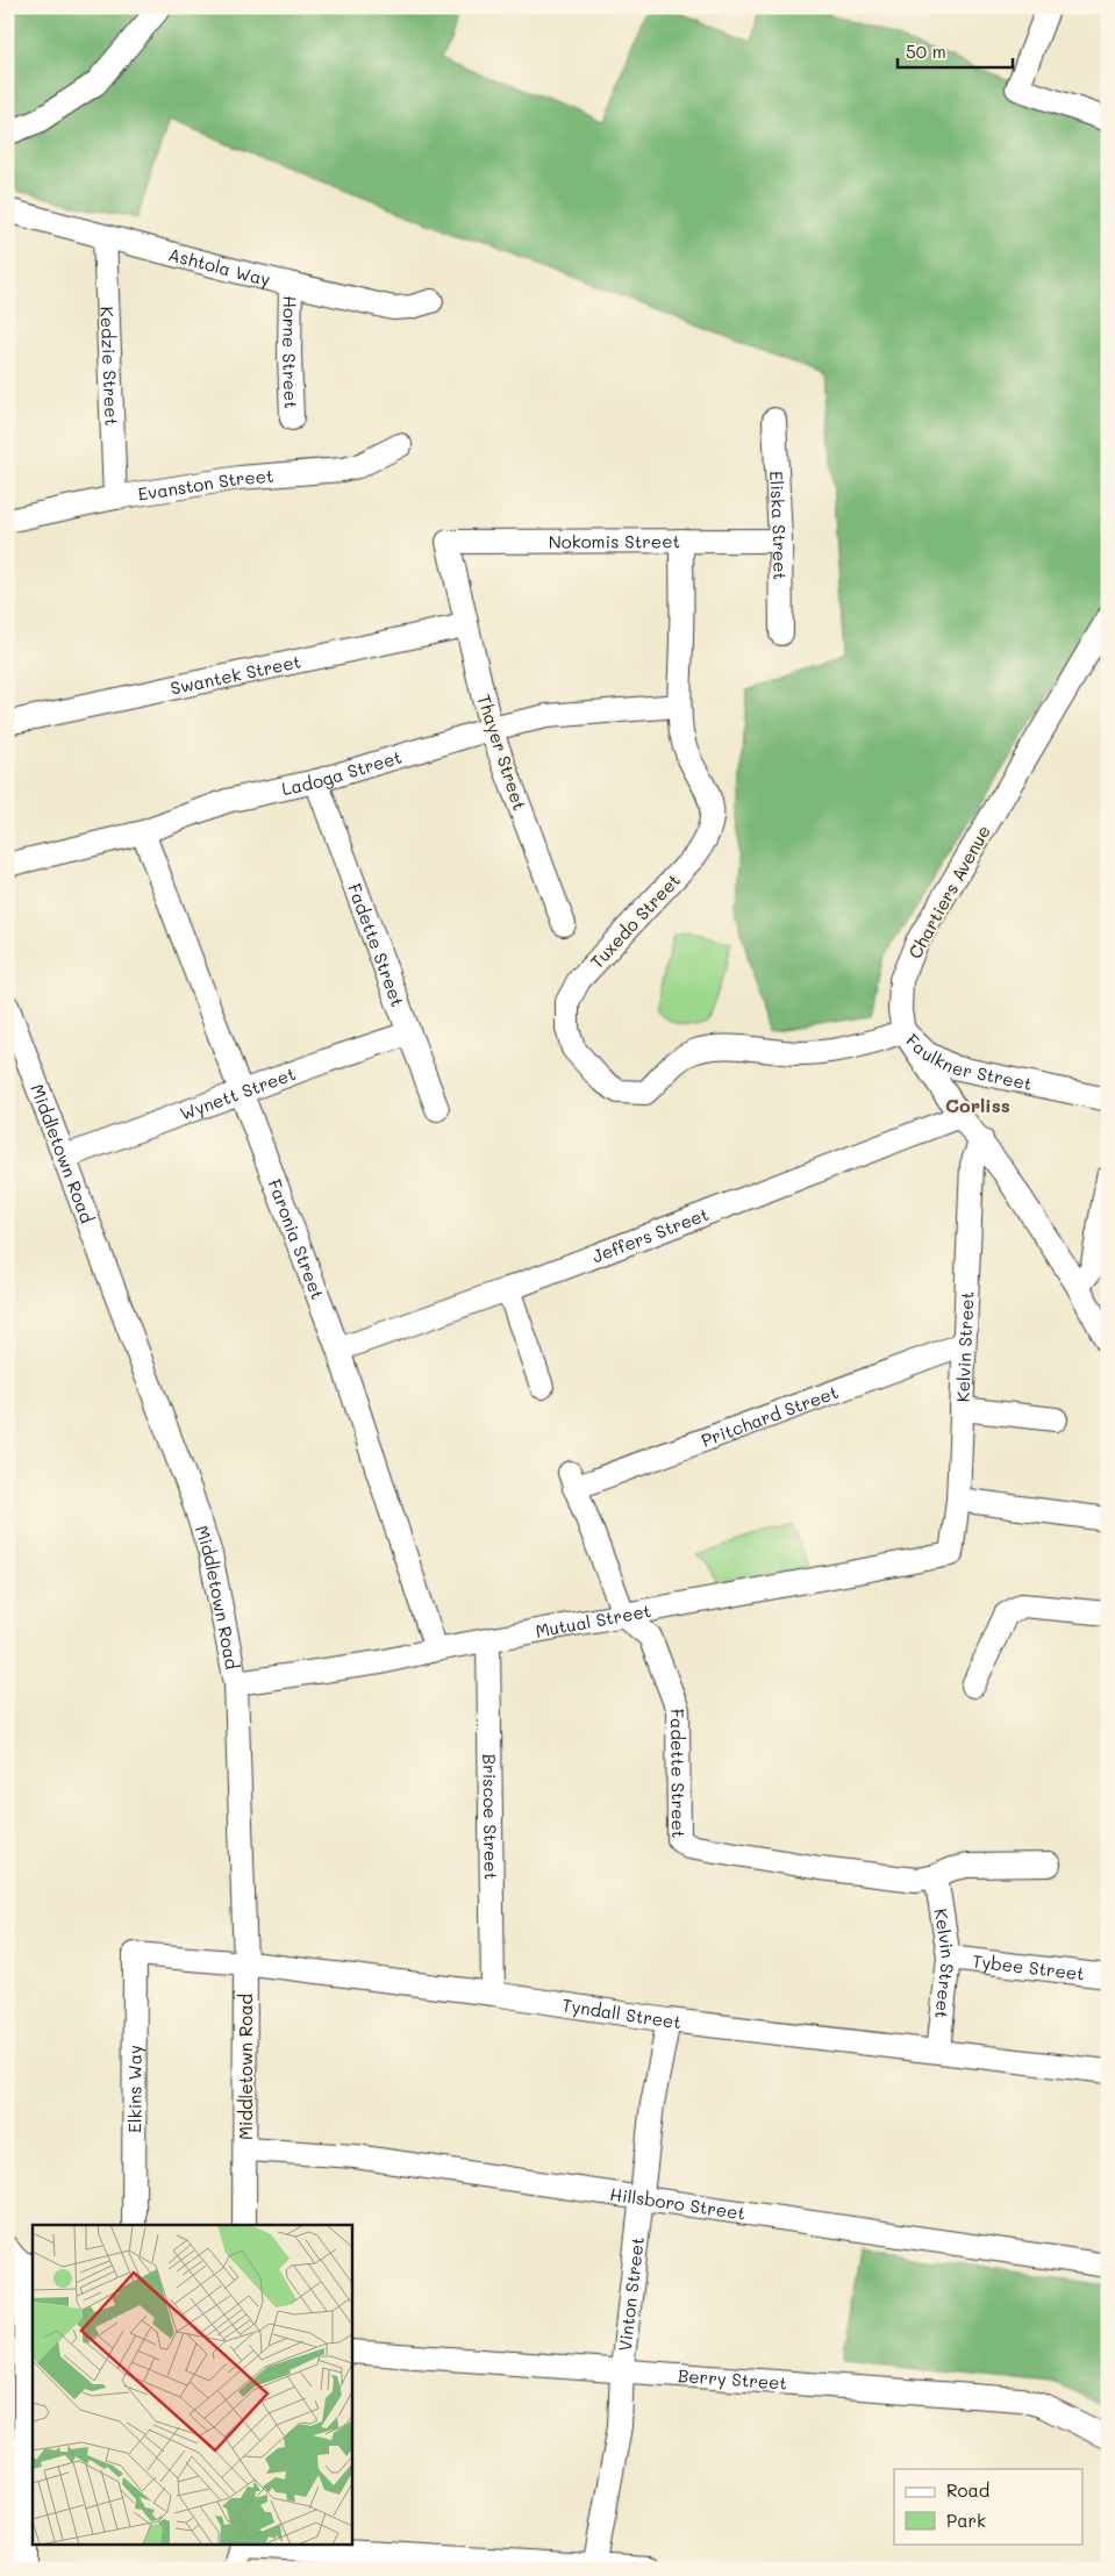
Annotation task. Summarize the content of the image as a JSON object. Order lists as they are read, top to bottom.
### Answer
{
  "streets": {
    "street": [
      "Ashtola Way",
      "Horne Street",
      "Kedzie Street",
      "Evanston Street",
      "Eliska Street",
      "Nokomis Street",
      "Swantek Street",
      "Thayer Street",
      "Ladoga Street",
      "Chartiers Avenue",
      "Tuxedo Street",
      "Fadette Street",
      "Faulkner Street",
      "Wynett Street",
      "Middletown Road",
      "Jeffers Street",
      "Faronia Street",
      "Kelvin Street",
      "Pritchard Street",
      "Mutual Street",
      "Briscoe Street",
      "Tybee Street",
      "Tyndall Street",
      "Elkins Way",
      "Hillsboro Street",
      "Vinton Street",
      "Berry Street"
    ]
  },
  "crossings": [
    ["Ashtola Way", "Horne Street"],
    ["Ashtola Way", "Kedzie Street"],
    ["Kedzie Street", "Evanston Street"],
    ["Eliska Street", "Nokomis Street"],
    ["Nokomis Street", "Thayer Street"],
    ["Nokomis Street", "Tuxedo Street"],
    ["Swantek Street", "Thayer Street"],
    ["Thayer Street", "Ladoga Street"],
    ["Ladoga Street", "Tuxedo Street"],
    ["Ladoga Street", "Fadette Street"],
    ["Ladoga Street", "Faronia Street"],
    ["Chartiers Avenue", "Faulkner Street"],
    ["Chartiers Avenue", "Jeffers Street"],
    ["Chartiers Avenue", "Kelvin Street"],
    ["Tuxedo Street", "Faulkner Street"],
    ["Fadette Street", "Wynett Street"],
    ["Fadette Street", "Kelvin Street"],
    ["Fadette Street", "Pritchard Street"],
    ["Fadette Street", "Mutual Street"],
    ["Wynett Street", "Middletown Road"],
    ["Wynett Street", "Faronia Street"],
    ["Middletown Road", "Mutual Street"],
    ["Middletown Road", "Tyndall Street"],
    ["Middletown Road", "Hillsboro Street"],
    ["Jeffers Street", "Faronia Street"],
    ["Faronia Street", "Mutual Street"],
    ["Kelvin Street", "Pritchard Street"],
    ["Kelvin Street", "Mutual Street"],
    ["Kelvin Street", "Tybee Street"],
    ["Kelvin Street", "Tyndall Street"],
    ["Mutual Street", "Briscoe Street"],
    ["Briscoe Street", "Tyndall Street"],
    ["Tyndall Street", "Elkins Way"],
    ["Tyndall Street", "Vinton Street"],
    ["Hillsboro Street", "Vinton Street"],
    ["Vinton Street", "Berry Street"]
  ],
  "districts": ["Corliss"],
  "legend": ["Road", "Park"],
  "scale_bar": "50 m"
}
